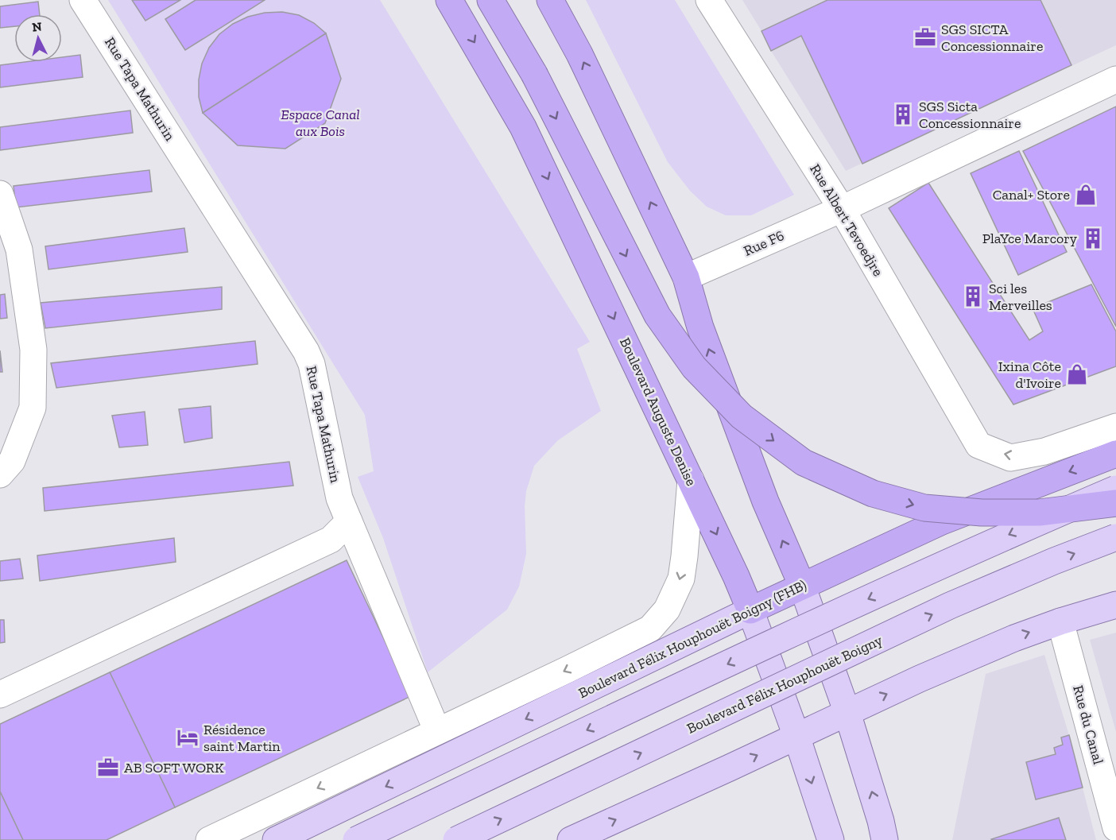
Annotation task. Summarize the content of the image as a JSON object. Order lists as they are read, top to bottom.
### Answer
{
  "streets": {
    "highway": ["Boulevard Auguste Denise", "Boulevard Félix Houphouët Boigny (FHB)"],
    "main road": ["Boulevard Félix Houphouët Boigny"],
    "street": [
      "Rue Tapa Mathurin",
      "Rue Albert Tevoedjre",
      "Rue F6",
      "Rue du Canal"
    ]
  },
  "crossings": [
    ["Rue Tapa Mathurin", "Boulevard Félix Houphouët Boigny (FHB)"],
    ["Rue Albert Tevoedjre", "Rue F6"],
    ["Boulevard Auguste Denise", "Boulevard Félix Houphouët Boigny (FHB)"]
  ],
  "one_way": ["Rue Albert Tevoedjre", "Boulevard Félix Houphouët Boigny (FHB)"],
  "parks": ["Espace Canal aux Bois"],
  "places": {
    "office": ["SGS SICTA Concessionnaire", "AB SOFT WORK"],
    "building": ["SGS Sicta Concessionnaire", "PlaYce Marcory", "Sci les Merveilles"],
    "shop": ["Canal+ Store", "Ixina Côte d'Ivoire"],
    "hotel": ["Résidence saint Martin"]
  },
  "north": "top"
}
